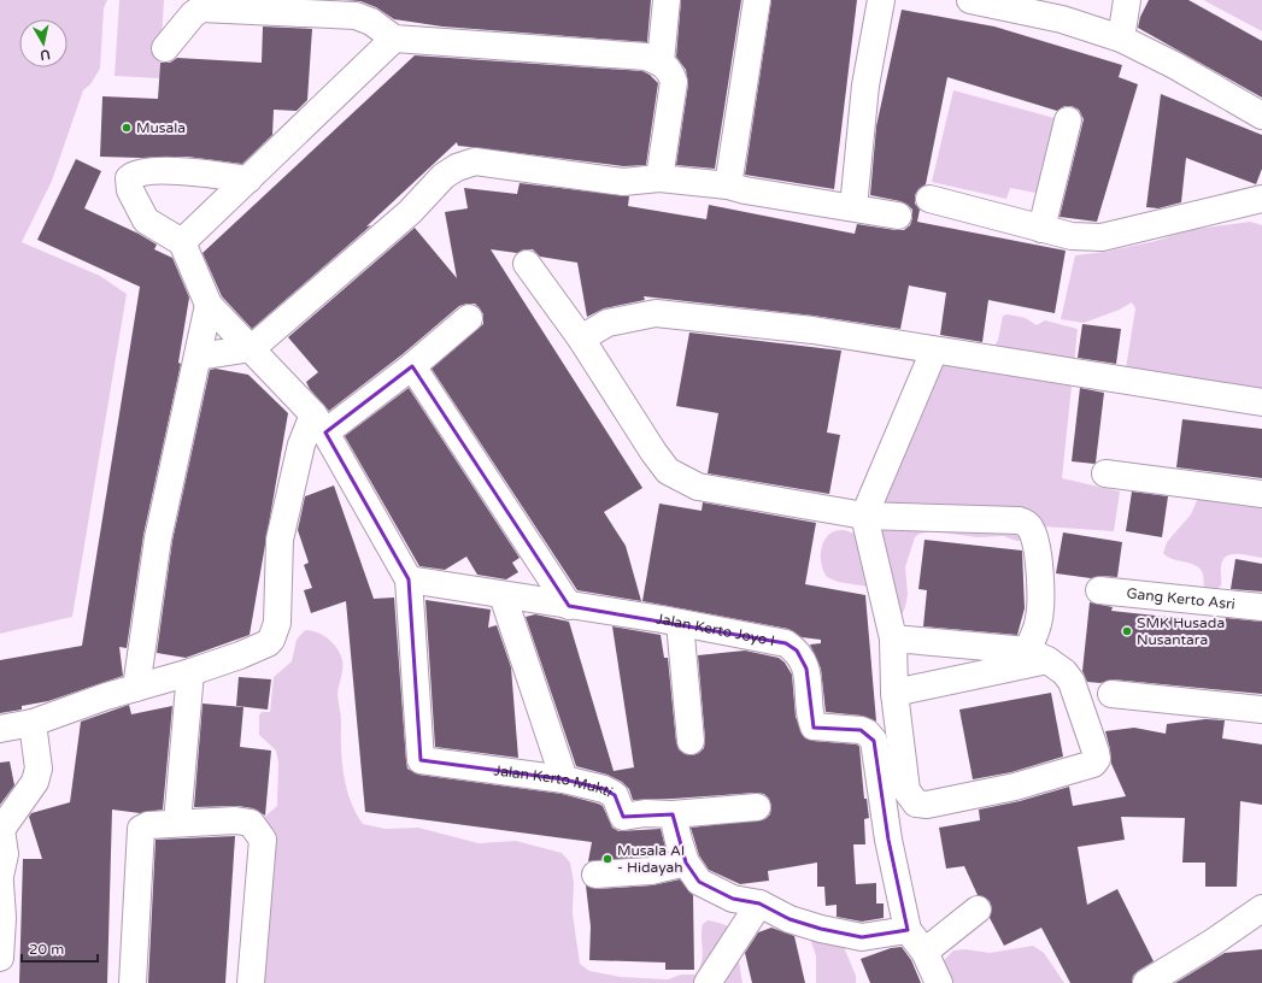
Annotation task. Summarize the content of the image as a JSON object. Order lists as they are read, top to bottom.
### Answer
{
  "streets": {
    "street": ["Gang Kerto Asri", "Jalan Kerto Joyo I", "Jalan Kerto Mukti"]
  },
  "crossings": [
    ["Jalan Kerto Joyo I", "Jalan Kerto Mukti"]
  ],
  "places": ["Musala", "SMK Husada Nusantara", "Musala Al - Hidayah"],
  "scale_bar": "20 m",
  "north": "bottom"
}
